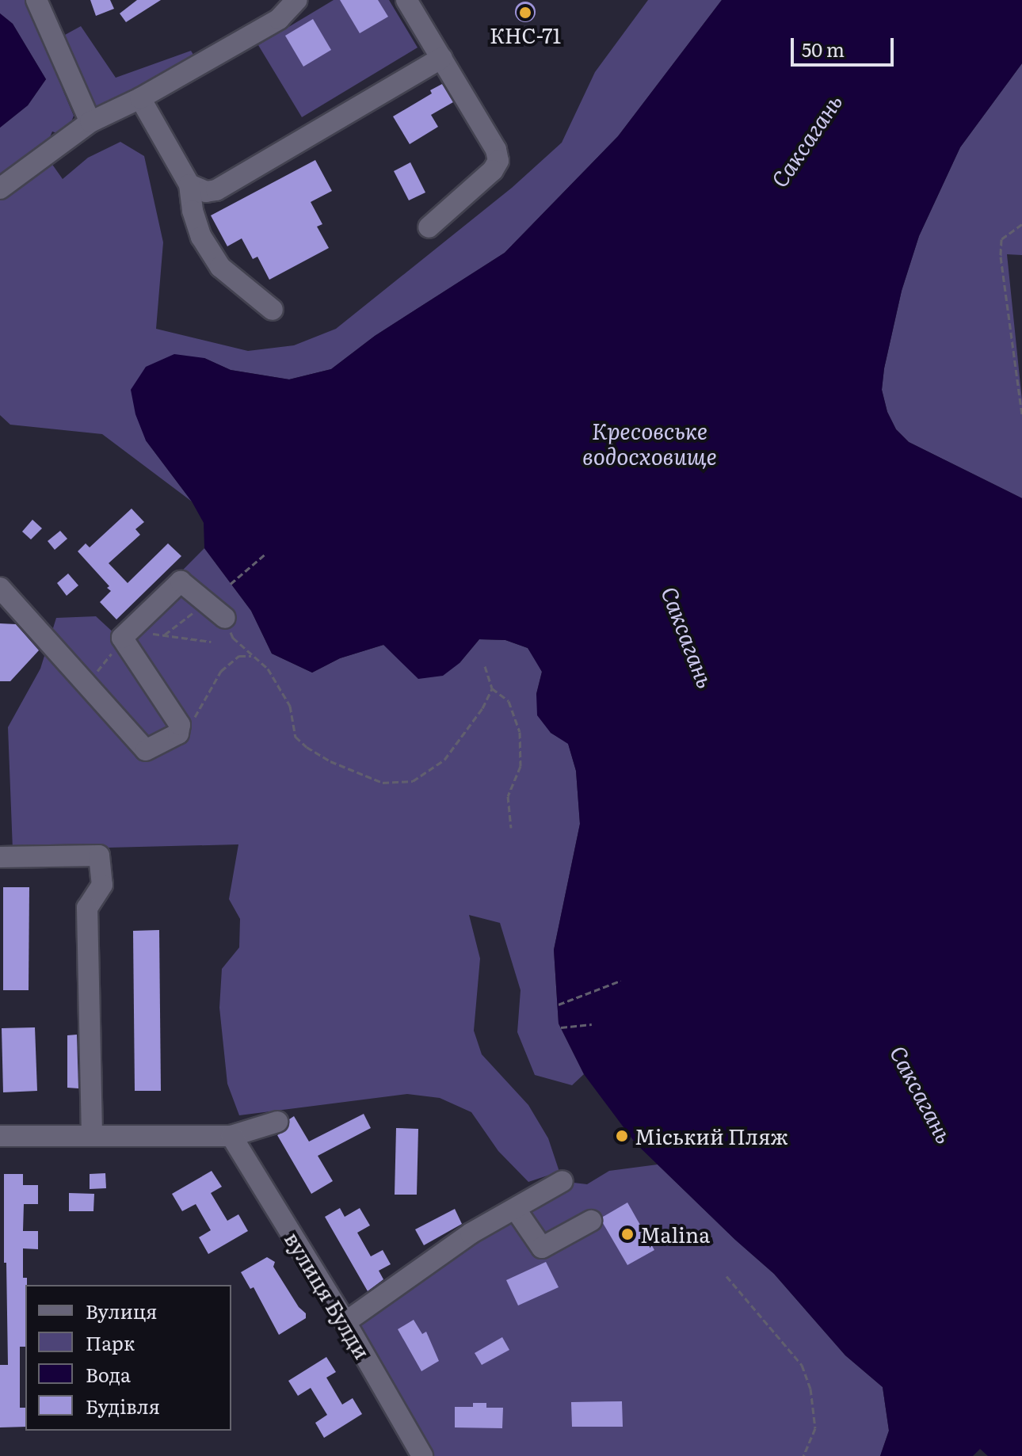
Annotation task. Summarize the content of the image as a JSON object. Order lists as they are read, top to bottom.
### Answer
{
  "streets": {
    "street": ["вулиця Булди"]
  },
  "water": ["Саксагань", "Кресовське водосховище"],
  "places": ["КНС-71", "Міський Пляж", "Malina"],
  "legend": [
    "Вулиця",
    "Парк",
    "Вода",
    "Будівля"
  ],
  "scale_bar": "50 m"
}
